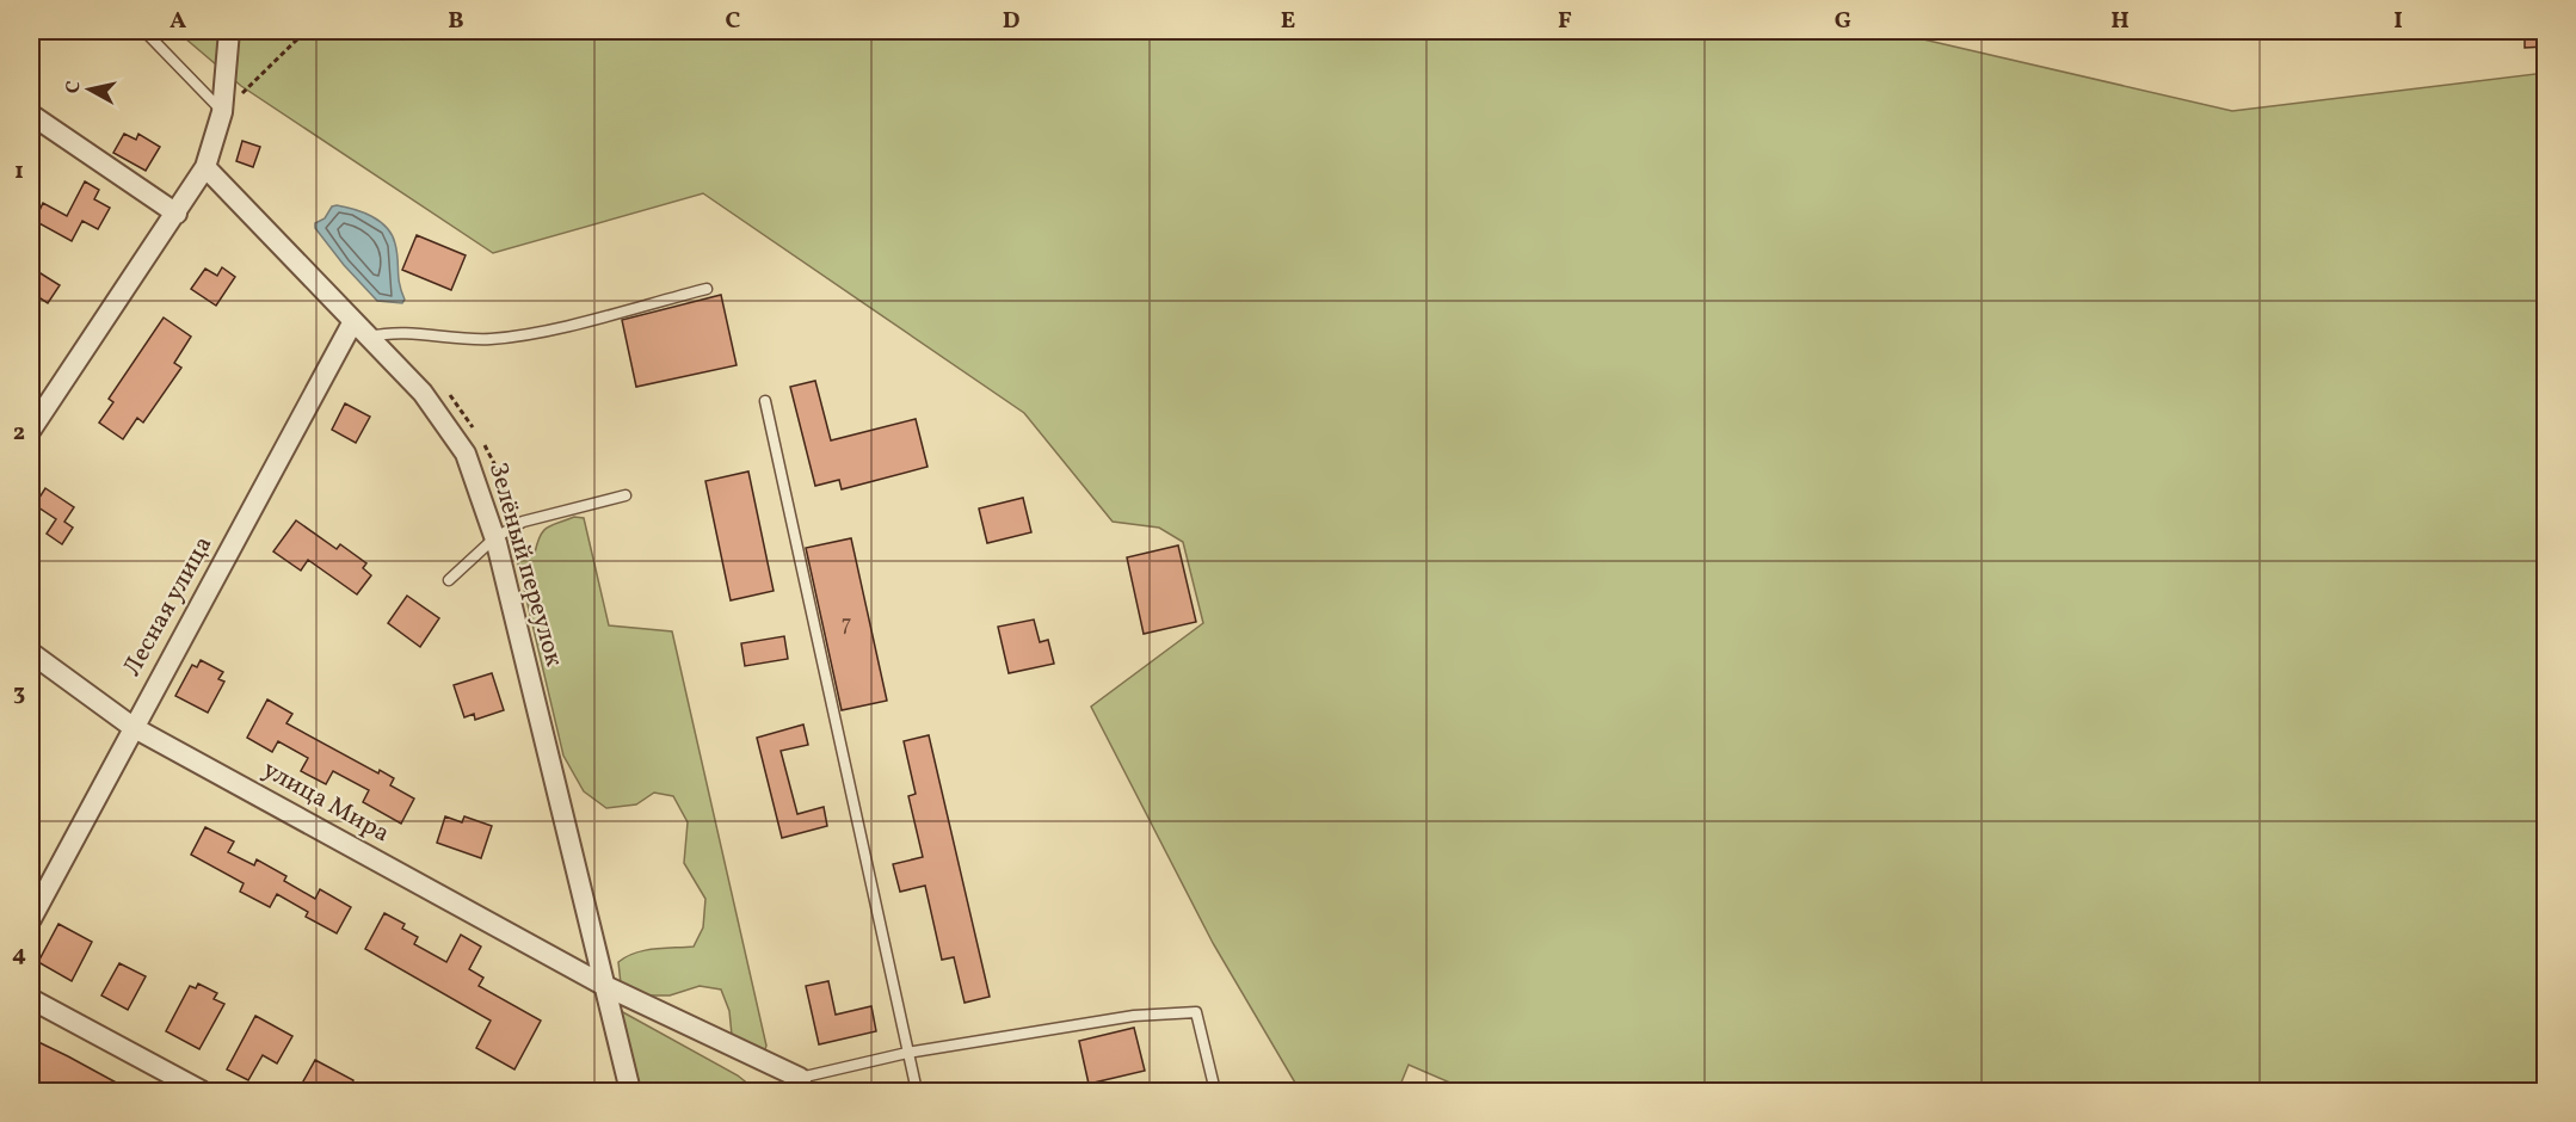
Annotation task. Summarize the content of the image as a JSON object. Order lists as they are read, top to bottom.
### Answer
{
  "streets": {
    "street": ["Зелёный переулок", "Лесная улица", "улица Мира"]
  },
  "crossings": [
    ["Зелёный переулок", "Лесная улица"],
    ["Зелёный переулок", "улица Мира"],
    ["Лесная улица", "улица Мира"]
  ],
  "house_numbers": ["7"],
  "north": "left",
  "grid": {
    "columns": [
      "A",
      "B",
      "C",
      "D",
      "E",
      "F",
      "G",
      "H",
      "I"
    ],
    "rows": [
      "1",
      "2",
      "3",
      "4"
    ]
  }
}
